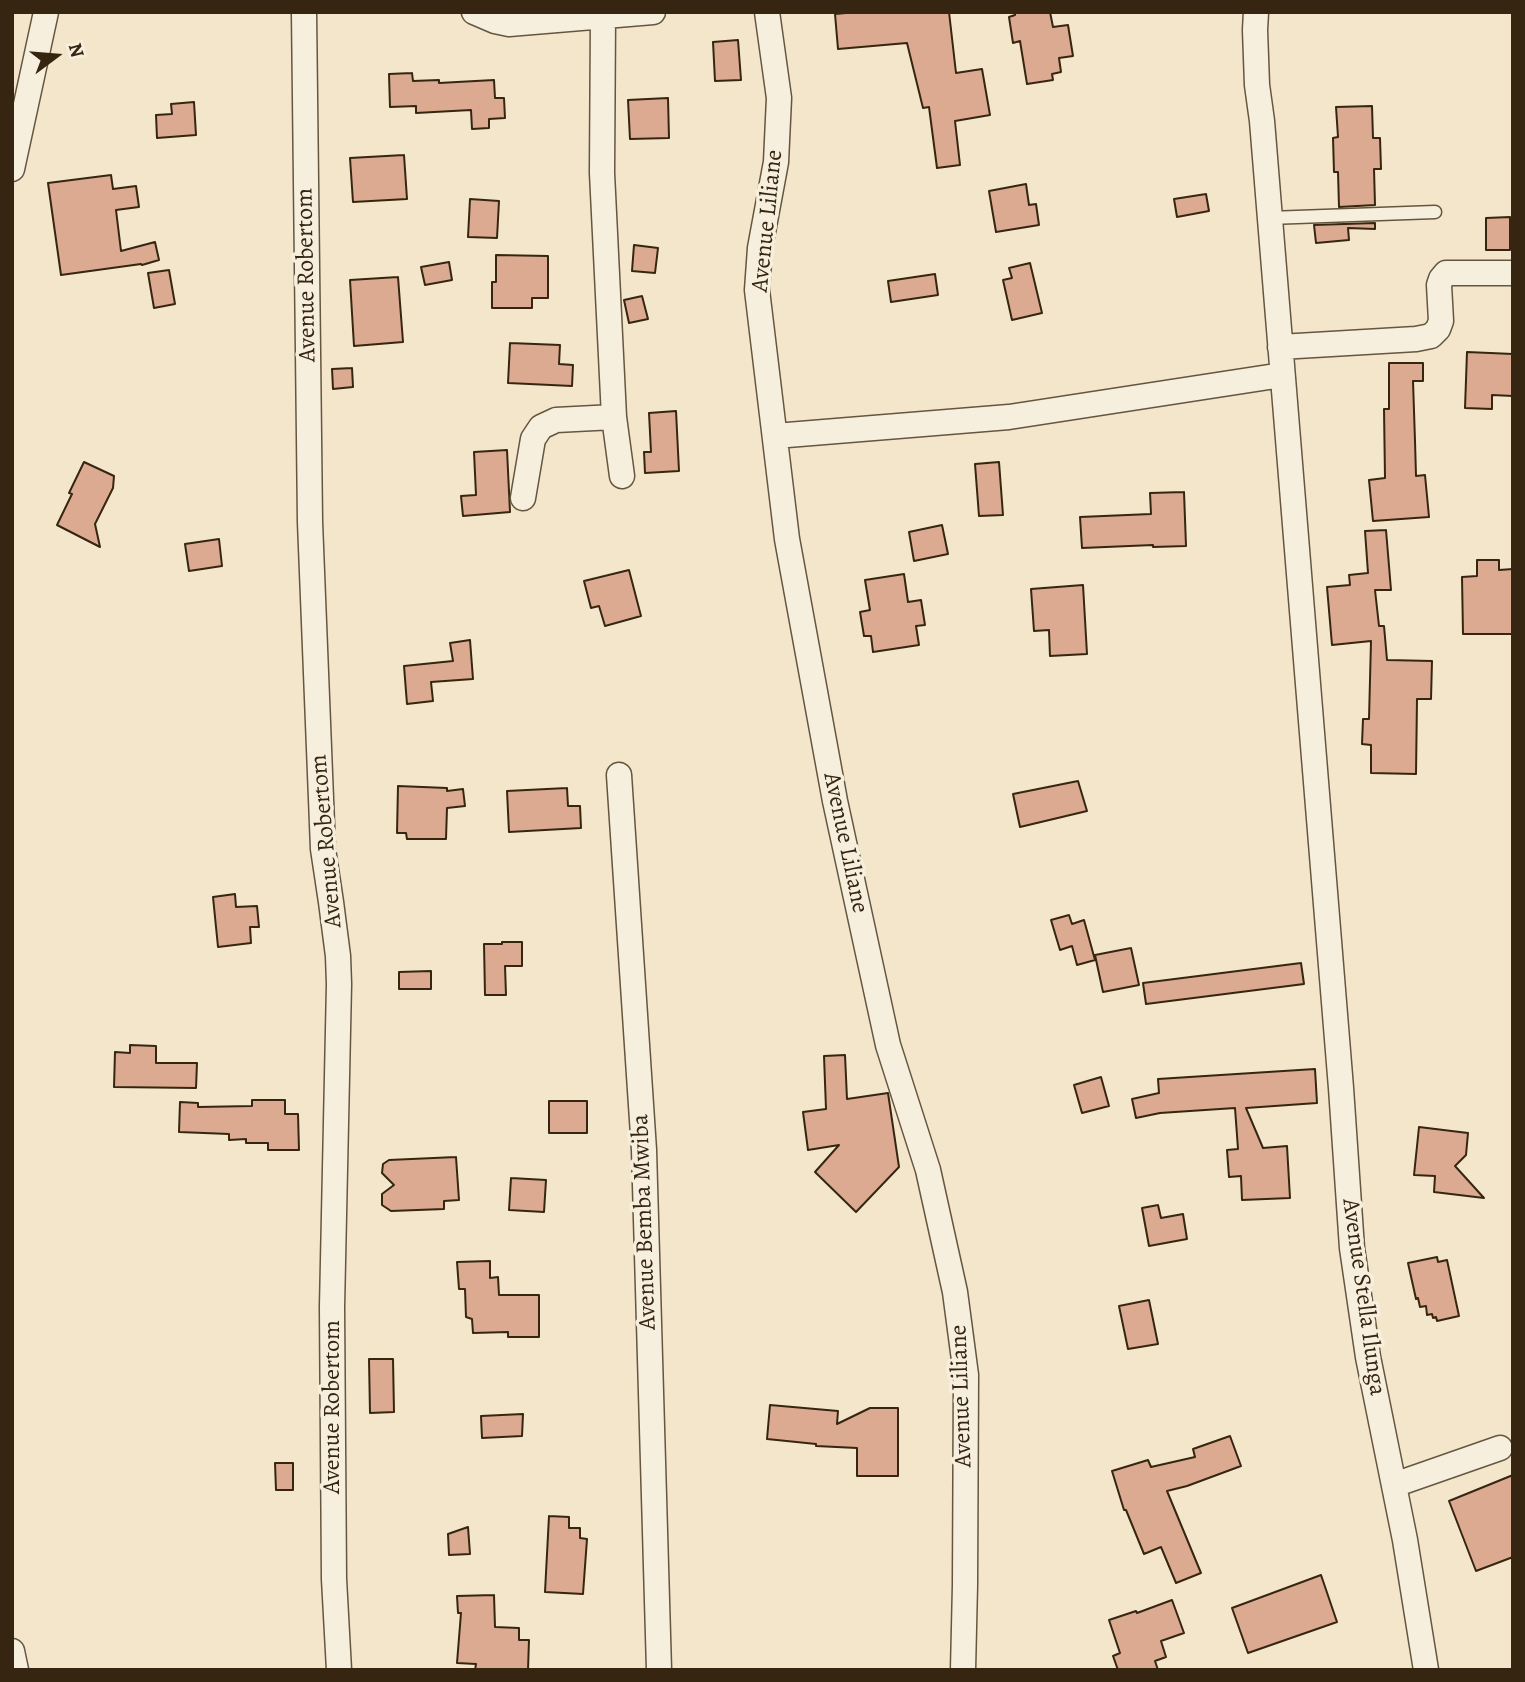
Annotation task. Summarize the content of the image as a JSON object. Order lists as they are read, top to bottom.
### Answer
{
  "streets": {
    "street": [
      "Avenue Liliane",
      "Avenue Robertom",
      "Avenue Bemba Mwiba",
      "Avenue Stella Ilunga"
    ]
  },
  "north": "right"
}
